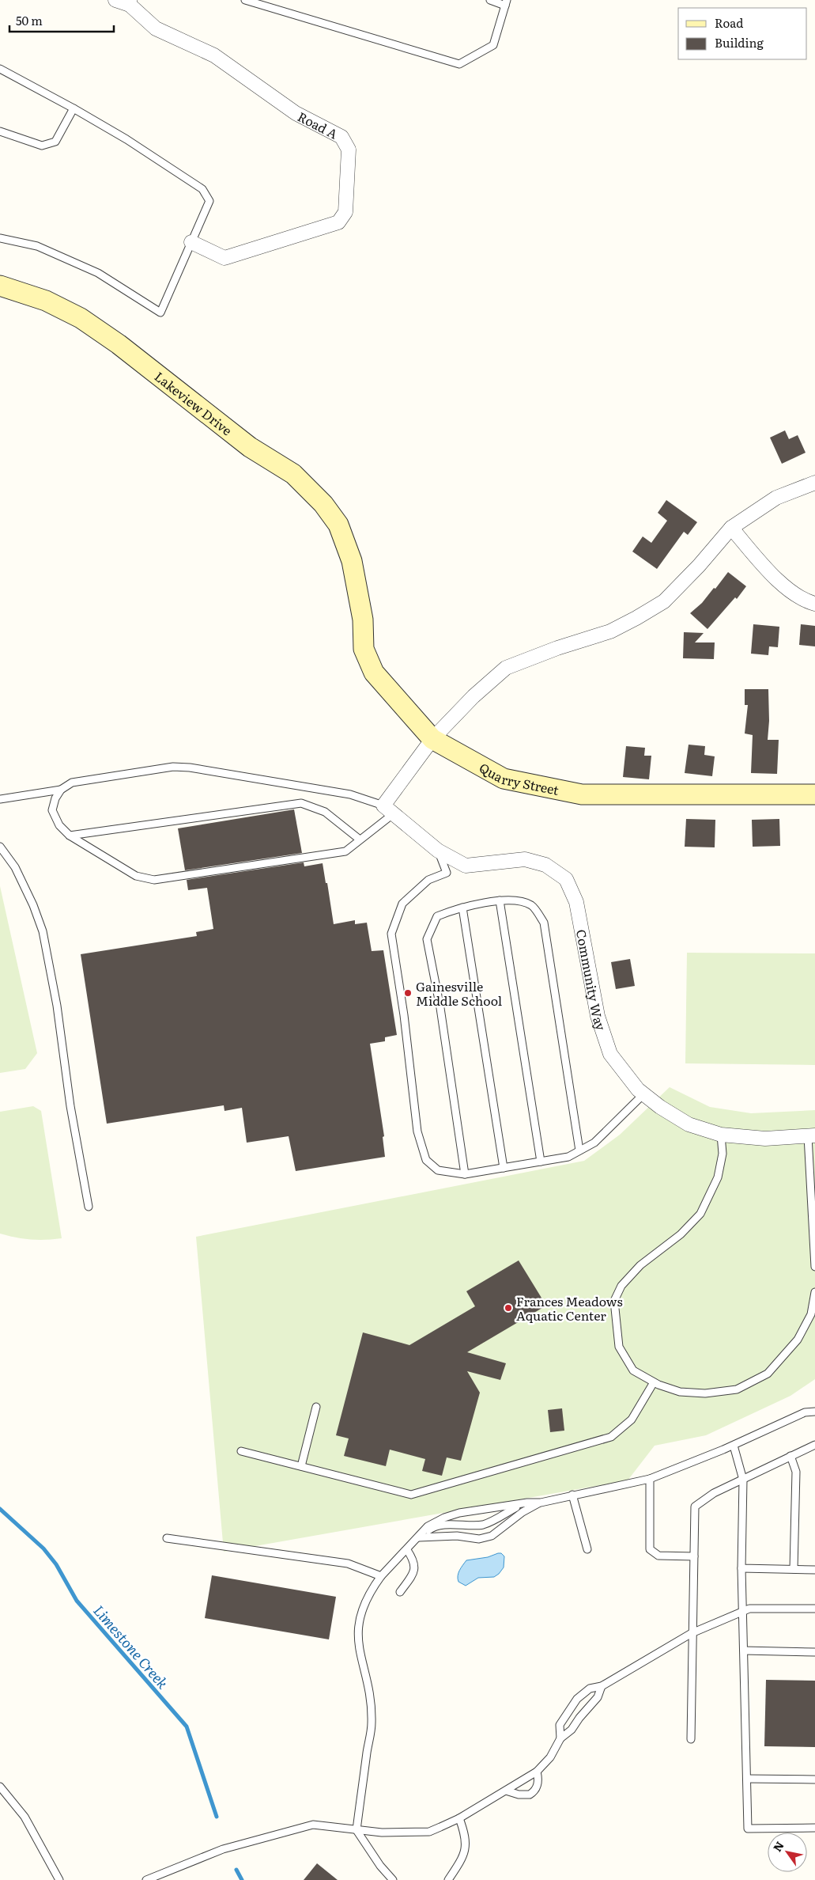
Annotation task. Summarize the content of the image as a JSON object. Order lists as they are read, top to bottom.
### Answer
{
  "streets": {
    "street": [
      "Road A",
      "Lakeview Drive",
      "Quarry Street",
      "Community Way"
    ]
  },
  "crossings": [
    ["Lakeview Drive", "Quarry Street"]
  ],
  "water": ["Limestone Creek"],
  "places": ["Gainesville Middle School", "Frances Meadows Aquatic Center"],
  "legend": ["Road", "Building"],
  "scale_bar": "50 m",
  "north": "top left"
}
